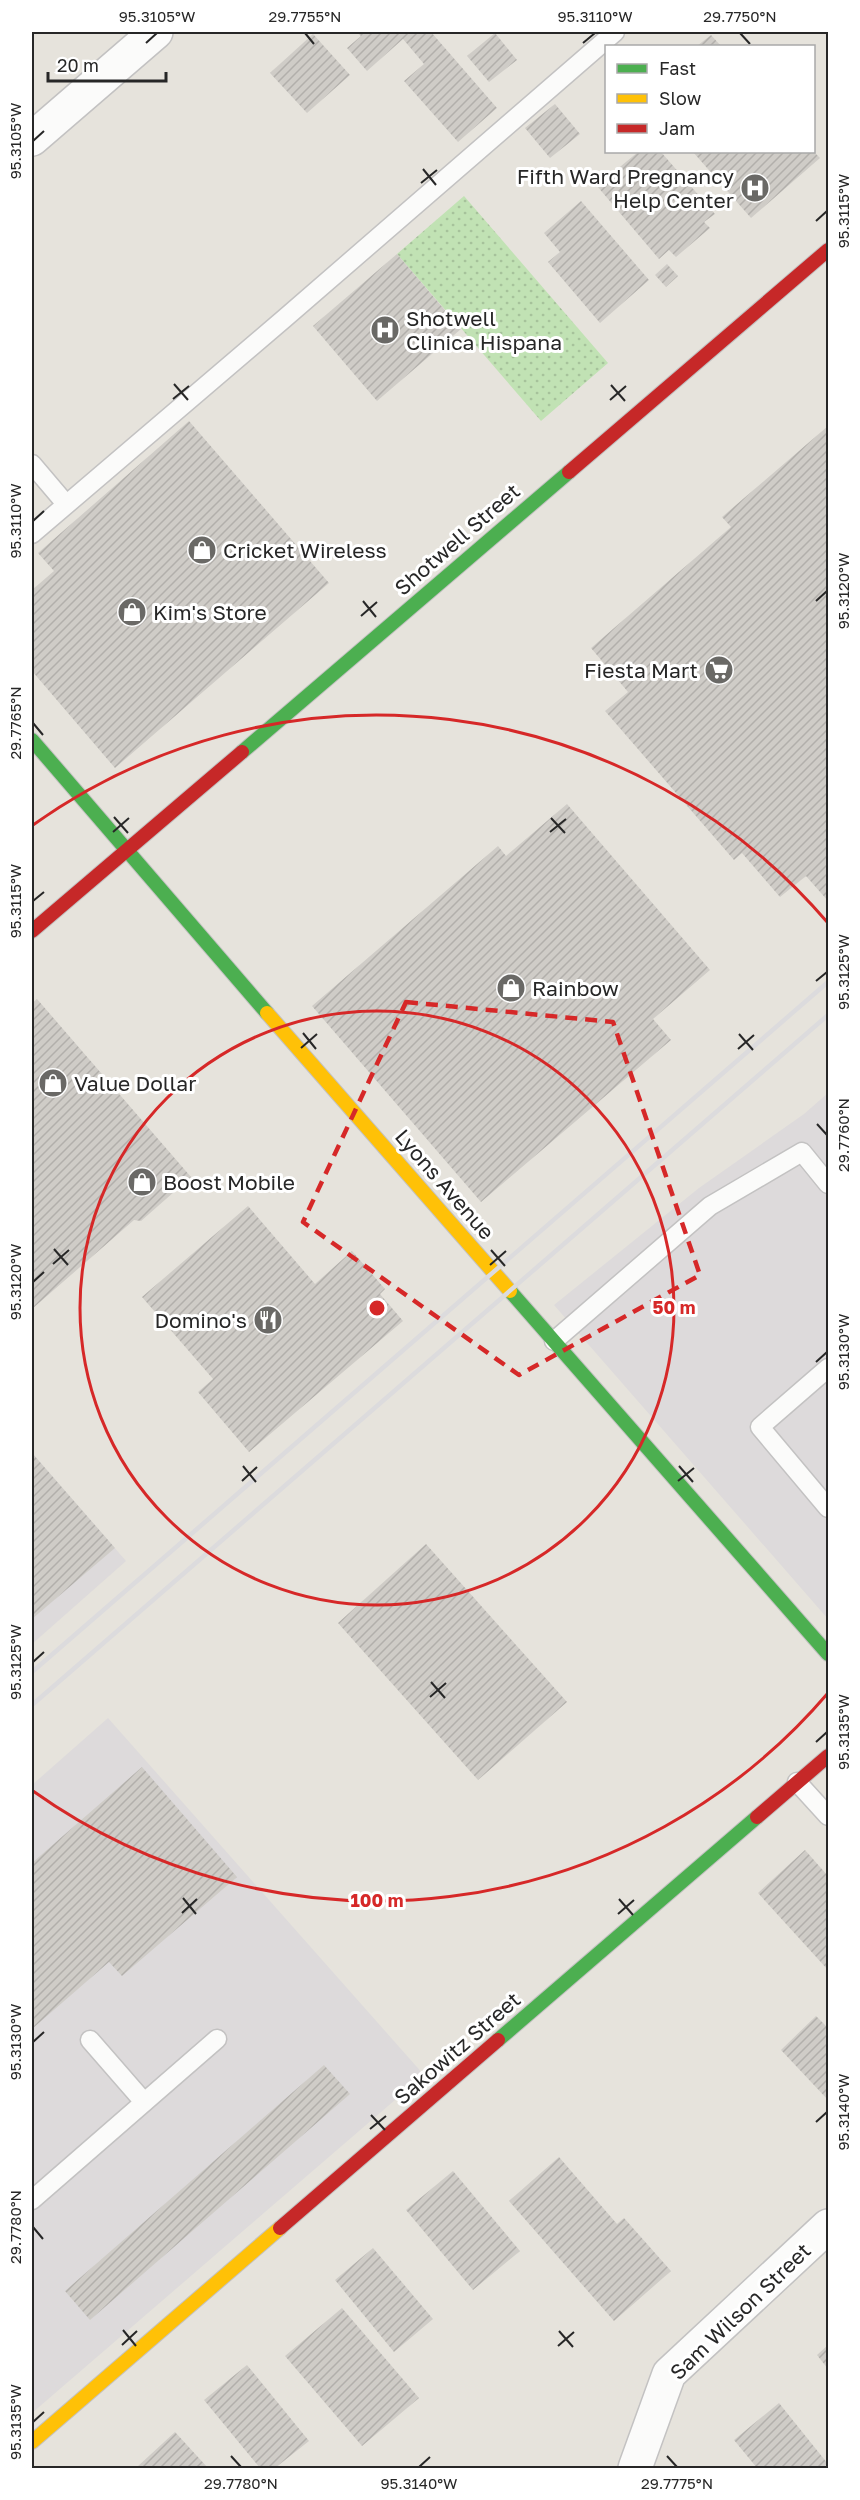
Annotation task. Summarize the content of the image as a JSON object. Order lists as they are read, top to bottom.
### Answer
{
  "streets": {
    "street": [
      "Shotwell Street",
      "Lyons Avenue",
      "Sakowitz Street",
      "Sam Wilson Street"
    ]
  },
  "crossings": [
    ["Shotwell Street", "Lyons Avenue"]
  ],
  "places": {
    "hospital": ["Fifth Ward Pregnancy Help Center", "Shotwell Clinica Hispana"],
    "shop": [
      "Cricket Wireless",
      "Kim's Store",
      "Rainbow",
      "Value Dollar",
      "Boost Mobile"
    ],
    "supermarket": ["Fiesta Mart"],
    "restaurant": ["Domino's"]
  },
  "legend": ["Fast", "Slow", "Jam"],
  "scale_bar": "20 m",
  "coordinates": [
    "95.3105°W",
    "29.7755°N",
    "95.3110°W",
    "29.7750°N",
    "95.3115°W",
    "95.3120°W",
    "29.7765°N",
    "95.3125°W",
    "29.7760°N",
    "95.3130°W",
    "95.3135°W",
    "95.3140°W",
    "29.7780°N",
    "29.7775°N"
  ],
  "rings": ["50 m", "100 m"]
}
